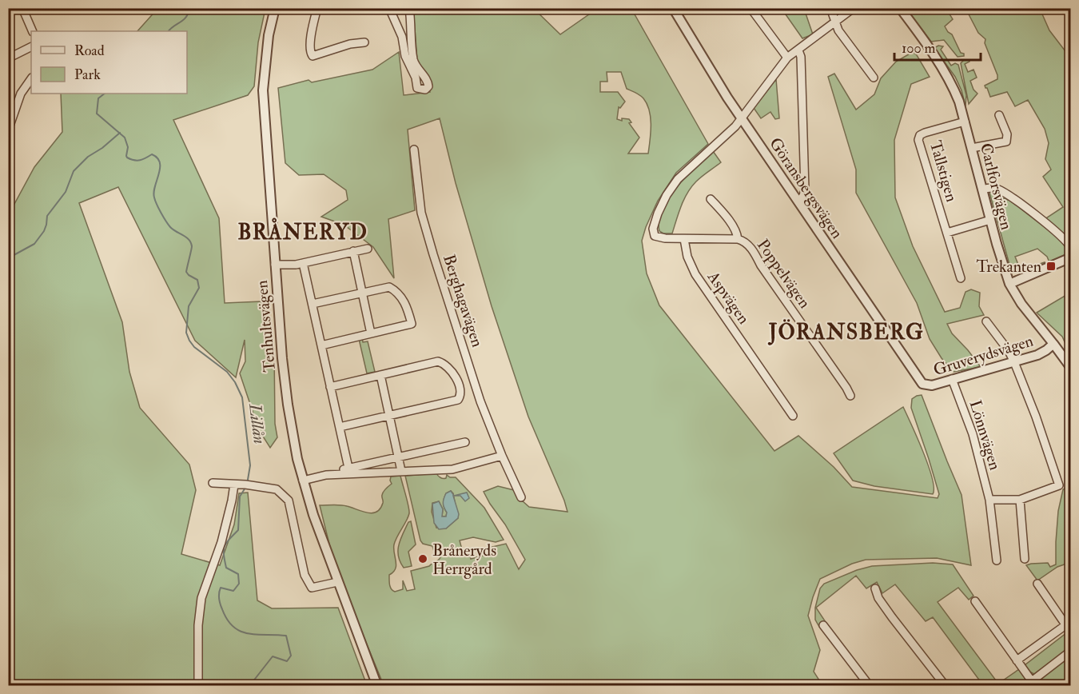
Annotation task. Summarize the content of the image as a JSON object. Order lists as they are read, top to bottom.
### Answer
{
  "streets": {
    "street": [
      "Tallstigen",
      "Carlforsvägen",
      "Göransbergsvägen",
      "Poppelvägen",
      "Aspvägen",
      "Berghagavägen",
      "Tenhultsvägen",
      "Gruverydsvägen",
      "Lönnvägen"
    ]
  },
  "crossings": [
    ["Tallstigen", "Carlforsvägen"],
    ["Carlforsvägen", "Gruverydsvägen"],
    ["Göransbergsvägen", "Poppelvägen"],
    ["Göransbergsvägen", "Gruverydsvägen"],
    ["Poppelvägen", "Aspvägen"],
    ["Gruverydsvägen", "Lönnvägen"]
  ],
  "districts": ["BRÅNERYD", "JÖRANSBERG"],
  "water": ["Lillån"],
  "places": {
    "transit": ["Trekanten"],
    "other": ["Bråneryds Herrgård"]
  },
  "legend": ["Road", "Park"],
  "scale_bar": "100 m"
}
